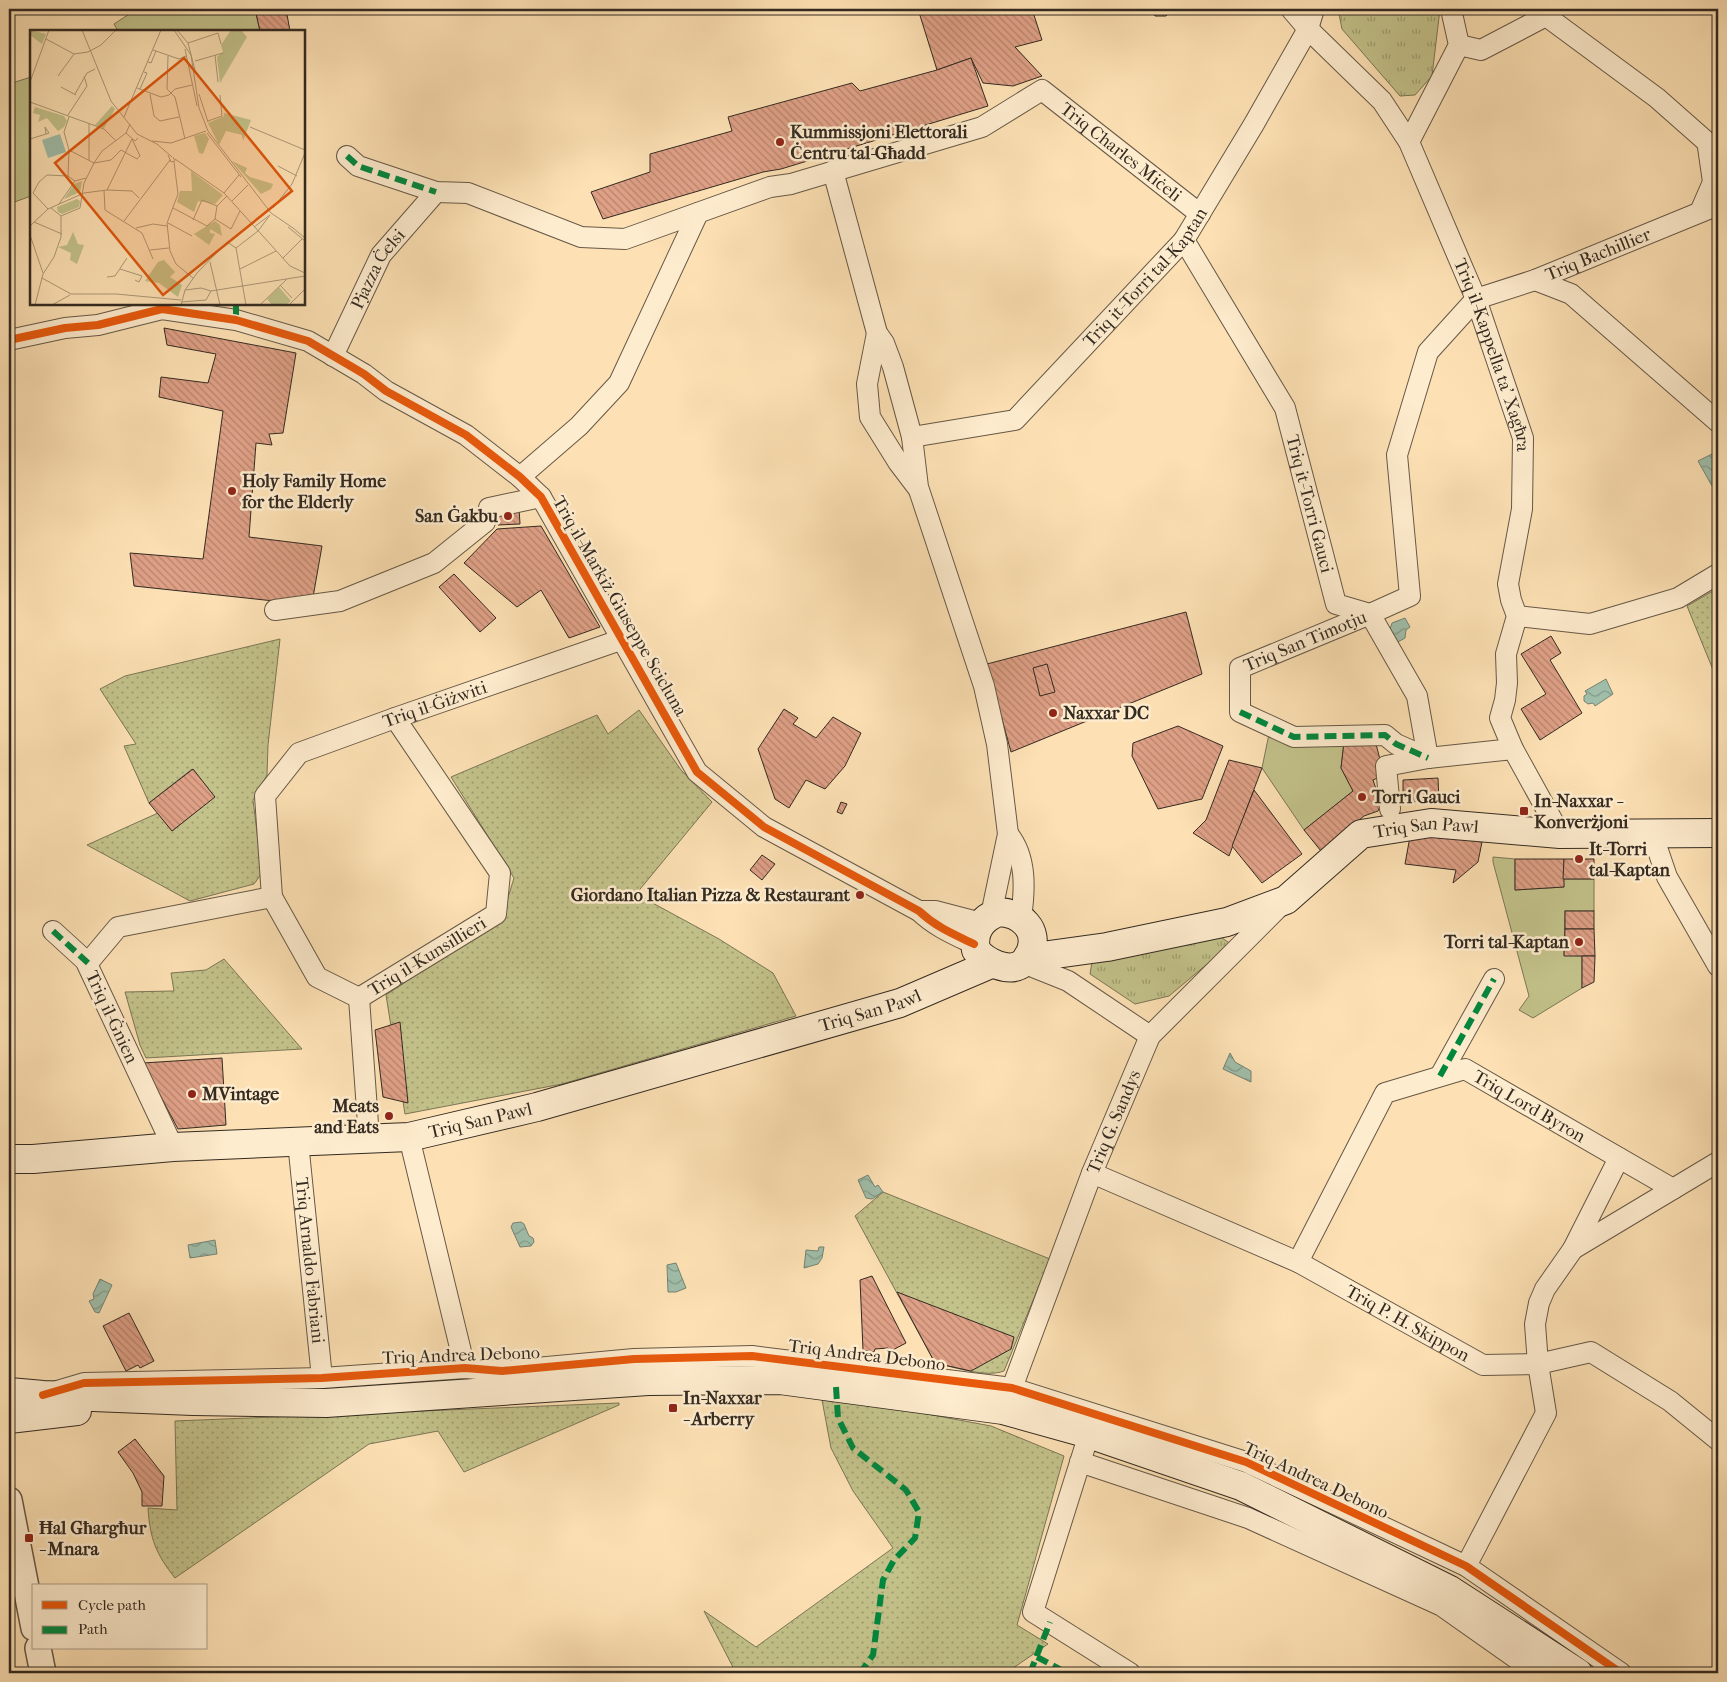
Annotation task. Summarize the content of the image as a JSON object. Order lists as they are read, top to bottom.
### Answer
{
  "streets": {
    "main road": ["Triq San Pawl", "Triq Andrea Debono"],
    "street": [
      "Triq Charles Miċeli",
      "Triq Bachillier",
      "Pjazza Ċelsi",
      "Triq it-Torri tal-Kaptan",
      "Triq il-Kappella ta' Xagħra",
      "Triq it-Torri Gauci",
      "Triq il-Markiż Giuseppe Scicluna",
      "Triq San Timotju",
      "Triq il-Ġiżwiti",
      "Triq il-Kunsillieri",
      "Triq il-Ġnien",
      "Triq Lord Byron",
      "Triq G. Sandys",
      "Triq Arnaldo Fabriani",
      "Triq P. H. Skippon"
    ]
  },
  "crossings": [
    ["Triq Charles Miċeli", "Triq it-Torri tal-Kaptan"],
    ["Triq Bachillier", "Triq il-Kappella ta' Xagħra"],
    ["Triq Bachillier", "Triq San Timotju"],
    ["Pjazza Ċelsi", "Triq il-Markiż Giuseppe Scicluna"],
    ["Triq it-Torri tal-Kaptan", "Triq il-Kappella ta' Xagħra"],
    ["Triq it-Torri tal-Kaptan", "Triq it-Torri Gauci"],
    ["Triq il-Kappella ta' Xagħra", "Triq San Timotju"],
    ["Triq it-Torri Gauci", "Triq San Timotju"],
    ["Triq il-Markiż Giuseppe Scicluna", "Triq il-Ġiżwiti"],
    ["Triq il-Markiż Giuseppe Scicluna", "Triq San Pawl"],
    ["Triq il-Ġiżwiti", "Triq il-Kunsillieri"],
    ["Triq il-Ġiżwiti", "Triq il-Ġnien"],
    ["Triq San Pawl", "Triq il-Ġnien"],
    ["Triq San Pawl", "Triq G. Sandys"],
    ["Triq San Pawl", "Triq Arnaldo Fabriani"],
    ["Triq Lord Byron", "Triq P. H. Skippon"],
    ["Triq G. Sandys", "Triq P. H. Skippon"],
    ["Triq G. Sandys", "Triq Andrea Debono"],
    ["Triq Arnaldo Fabriani", "Triq Andrea Debono"]
  ],
  "places": {
    "other": [
      "Kummissjoni Elettorali Ċentru tal-Għadd",
      "Holy Family Home for the Elderly",
      "San Ġakbu",
      "Naxxar DC",
      "Torri Gauci",
      "It-Torri tal-Kaptan",
      "Giordano Italian Pizza & Restaurant",
      "Torri tal-Kaptan",
      "MVintage",
      "Meats and Eats"
    ],
    "transit": ["In-Naxxar - Konverżjoni", "In-Naxxar - Arberry", "Ħal Għargħur - Mnara"]
  },
  "legend": ["Cycle path", "Path"]
}
